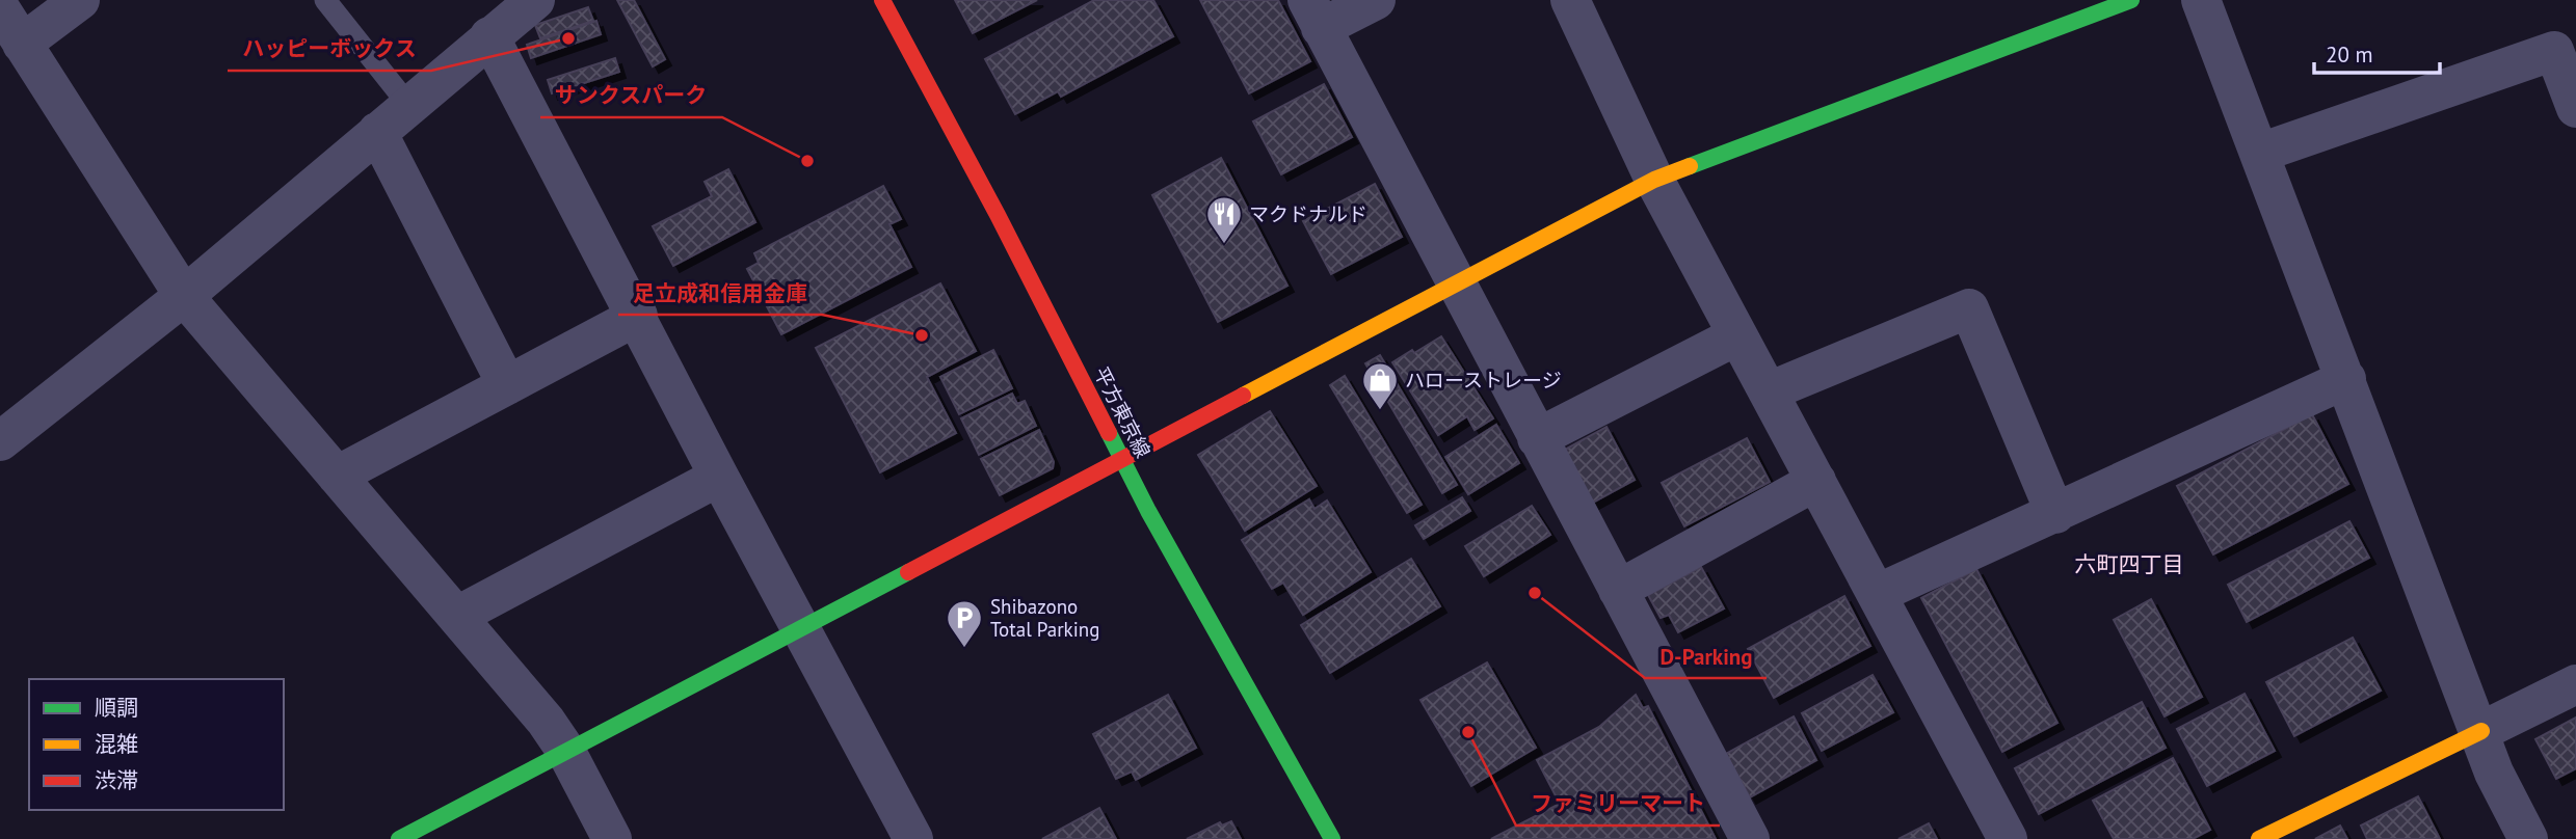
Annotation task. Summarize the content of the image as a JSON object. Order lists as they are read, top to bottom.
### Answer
{
  "streets": {
    "street": ["平方東京線"]
  },
  "districts": ["六町四丁目"],
  "places": {
    "other": [
      "ハッピーボックス",
      "サンクスパーク",
      "足立成和信用金庫",
      "D-Parking",
      "ファミリーマート"
    ],
    "restaurant": ["マクドナルド"],
    "shop": ["ハローストレージ"],
    "parking": ["Shibazono Total Parking"]
  },
  "legend": ["順調", "混雑", "渋滞"],
  "scale_bar": "20 m"
}
